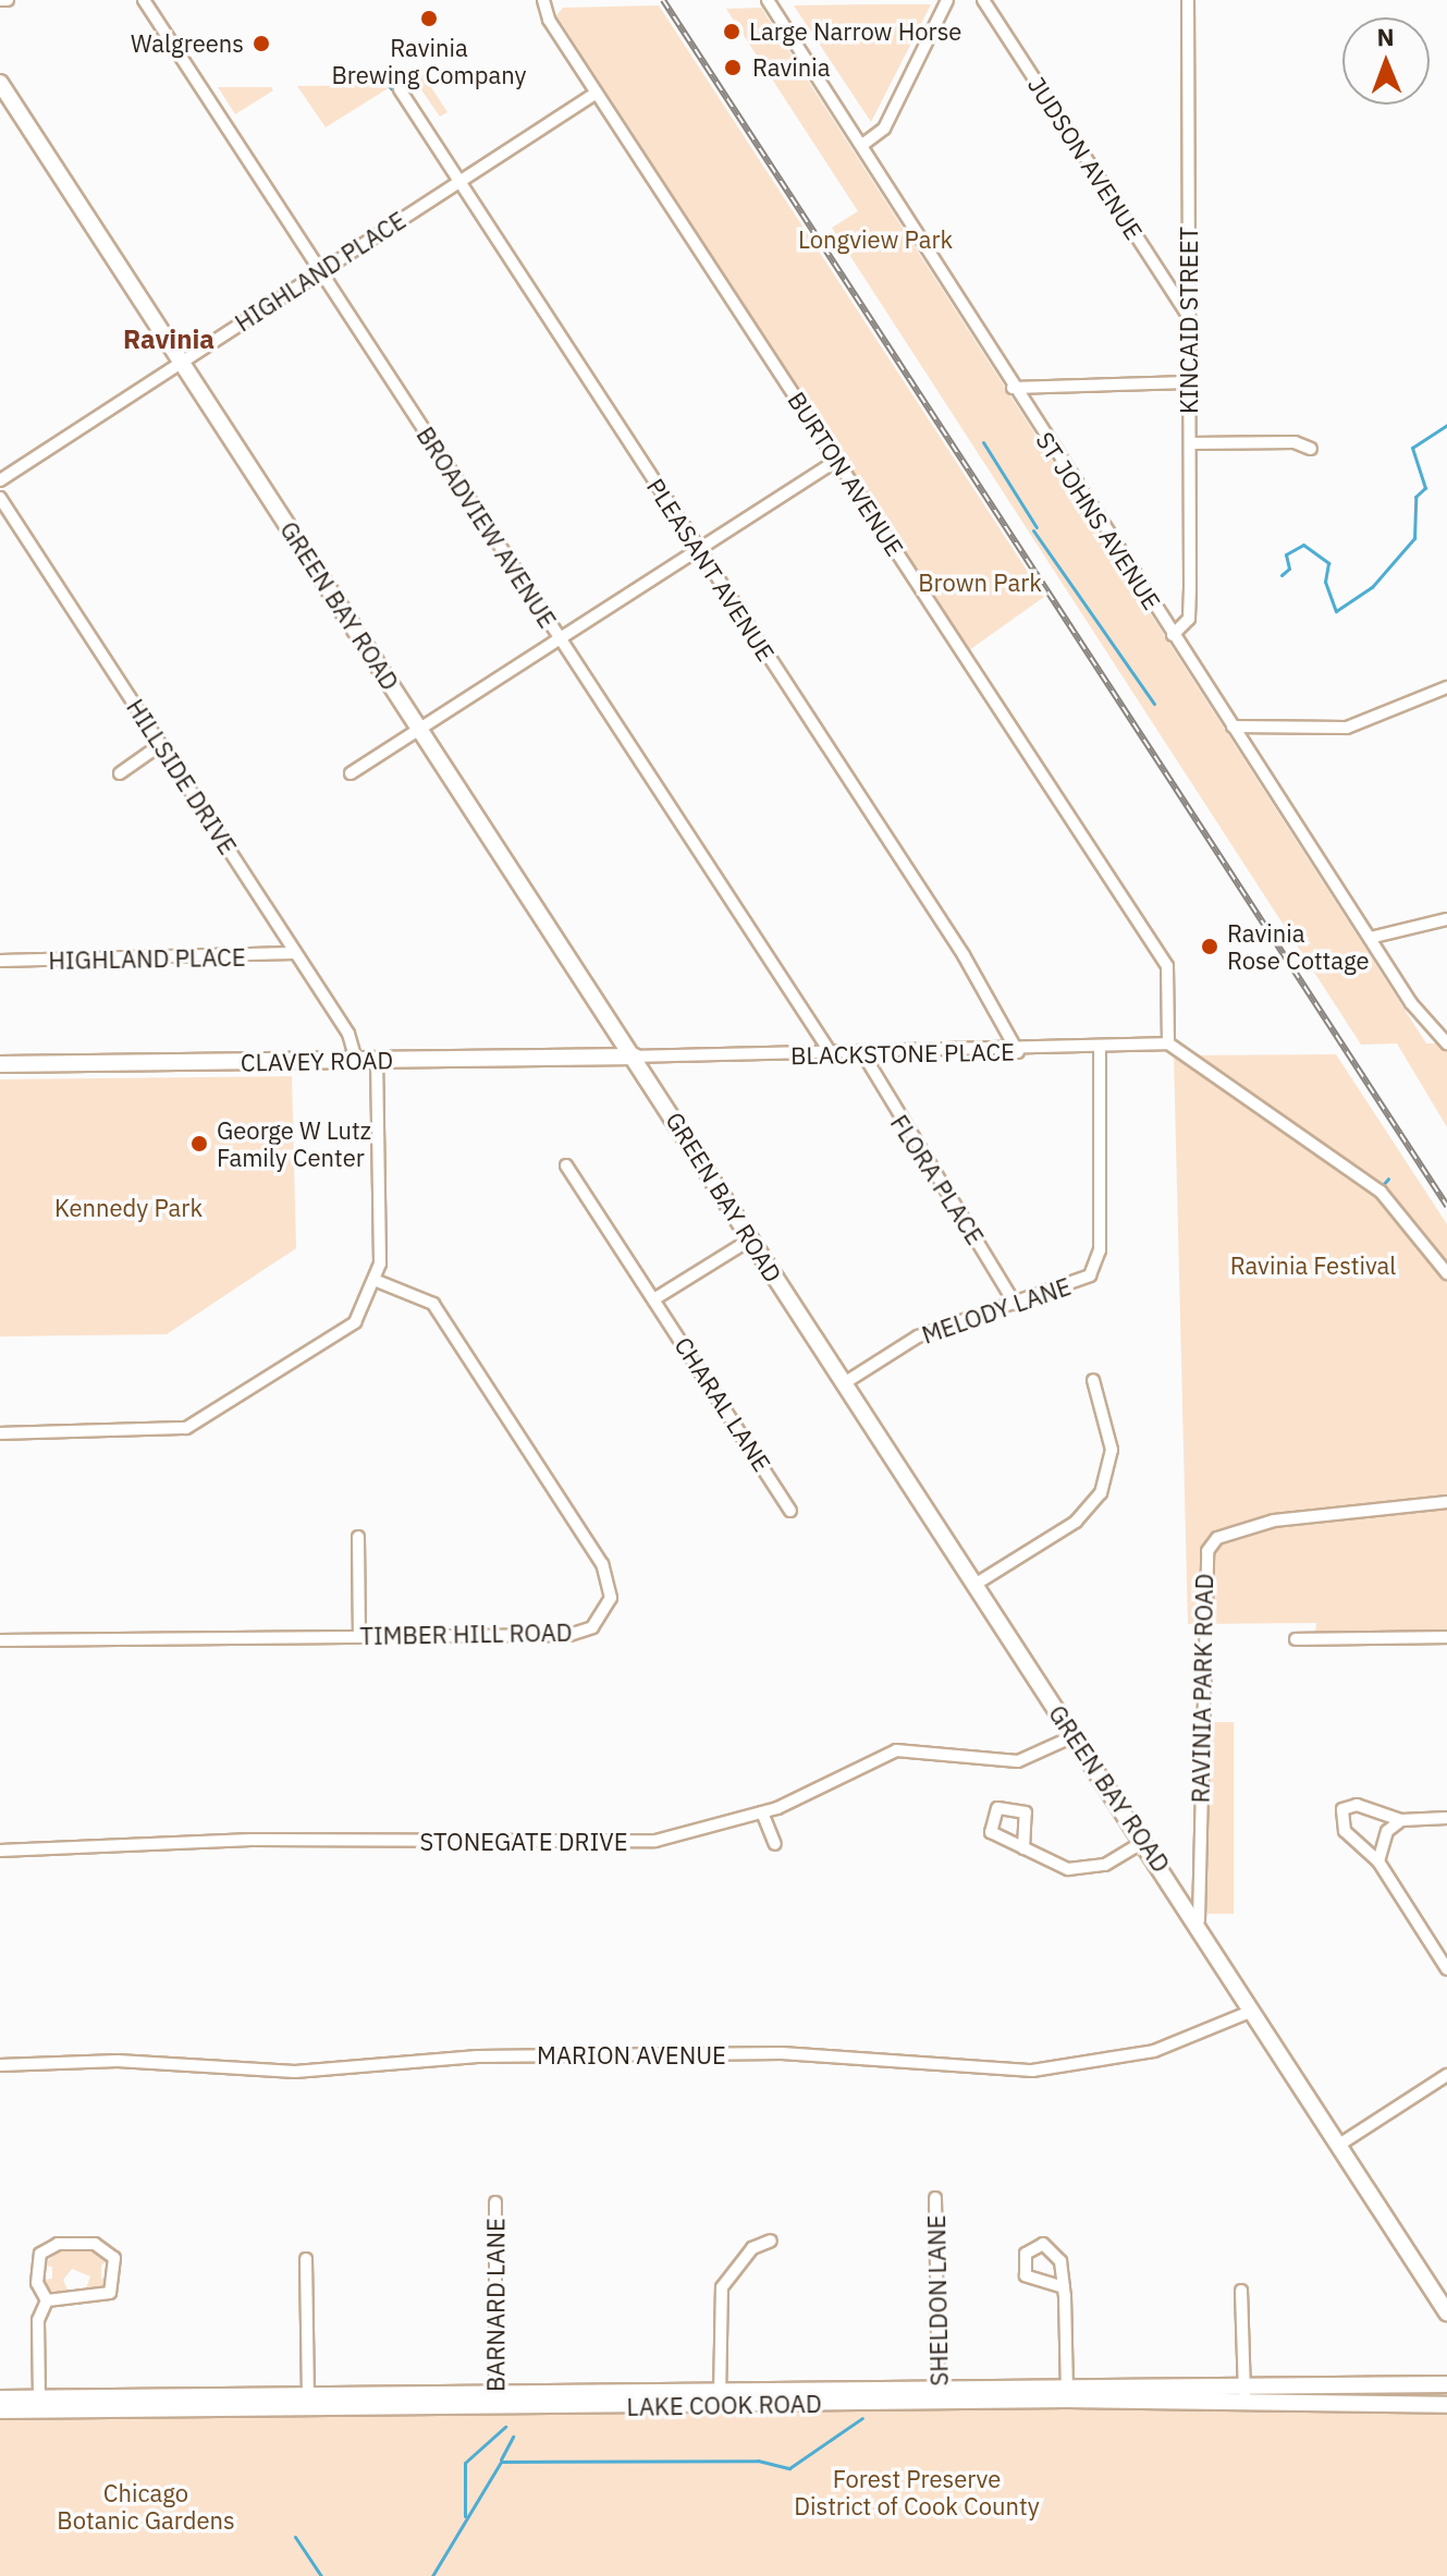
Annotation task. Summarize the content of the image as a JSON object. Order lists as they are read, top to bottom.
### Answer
{
  "streets": {
    "main road": ["GREEN BAY ROAD", "CLAVEY ROAD", "LAKE COOK ROAD"],
    "street": [
      "JUDSON AVENUE",
      "HIGHLAND PLACE",
      "KINCAID STREET",
      "BURTON AVENUE",
      "ST JOHNS AVENUE",
      "BROADVIEW AVENUE",
      "PLEASANT AVENUE",
      "HILLSIDE DRIVE",
      "BLACKSTONE PLACE",
      "FLORA PLACE",
      "MELODY LANE",
      "CHARAL LANE",
      "TIMBER HILL ROAD",
      "RAVINIA PARK ROAD",
      "STONEGATE DRIVE",
      "MARION AVENUE",
      "SHELDON LANE",
      "BARNARD LANE"
    ]
  },
  "crossings": [
    ["JUDSON AVENUE", "KINCAID STREET"],
    ["HIGHLAND PLACE", "BURTON AVENUE"],
    ["HIGHLAND PLACE", "BROADVIEW AVENUE"],
    ["HIGHLAND PLACE", "PLEASANT AVENUE"],
    ["HIGHLAND PLACE", "GREEN BAY ROAD"],
    ["HIGHLAND PLACE", "HILLSIDE DRIVE"],
    ["KINCAID STREET", "ST JOHNS AVENUE"],
    ["BURTON AVENUE", "BLACKSTONE PLACE"],
    ["BROADVIEW AVENUE", "BLACKSTONE PLACE"],
    ["PLEASANT AVENUE", "BLACKSTONE PLACE"],
    ["GREEN BAY ROAD", "BLACKSTONE PLACE"],
    ["GREEN BAY ROAD", "CLAVEY ROAD"],
    ["GREEN BAY ROAD", "MELODY LANE"],
    ["GREEN BAY ROAD", "RAVINIA PARK ROAD"],
    ["GREEN BAY ROAD", "STONEGATE DRIVE"],
    ["GREEN BAY ROAD", "MARION AVENUE"],
    ["HILLSIDE DRIVE", "CLAVEY ROAD"],
    ["BLACKSTONE PLACE", "CLAVEY ROAD"],
    ["BLACKSTONE PLACE", "FLORA PLACE"],
    ["BLACKSTONE PLACE", "MELODY LANE"],
    ["FLORA PLACE", "MELODY LANE"],
    ["SHELDON LANE", "LAKE COOK ROAD"],
    ["BARNARD LANE", "LAKE COOK ROAD"]
  ],
  "districts": ["Ravinia"],
  "parks": [
    "Longview Park",
    "Brown Park",
    "Kennedy Park",
    "Ravinia Festival",
    "Forest Preserve District of Cook County",
    "Chicago Botanic Gardens"
  ],
  "places": [
    "Ravinia Brewing Company",
    "Large Narrow Horse",
    "Walgreens",
    "Ravinia",
    "Ravinia Rose Cottage",
    "George W Lutz Family Center"
  ],
  "north": "top"
}
